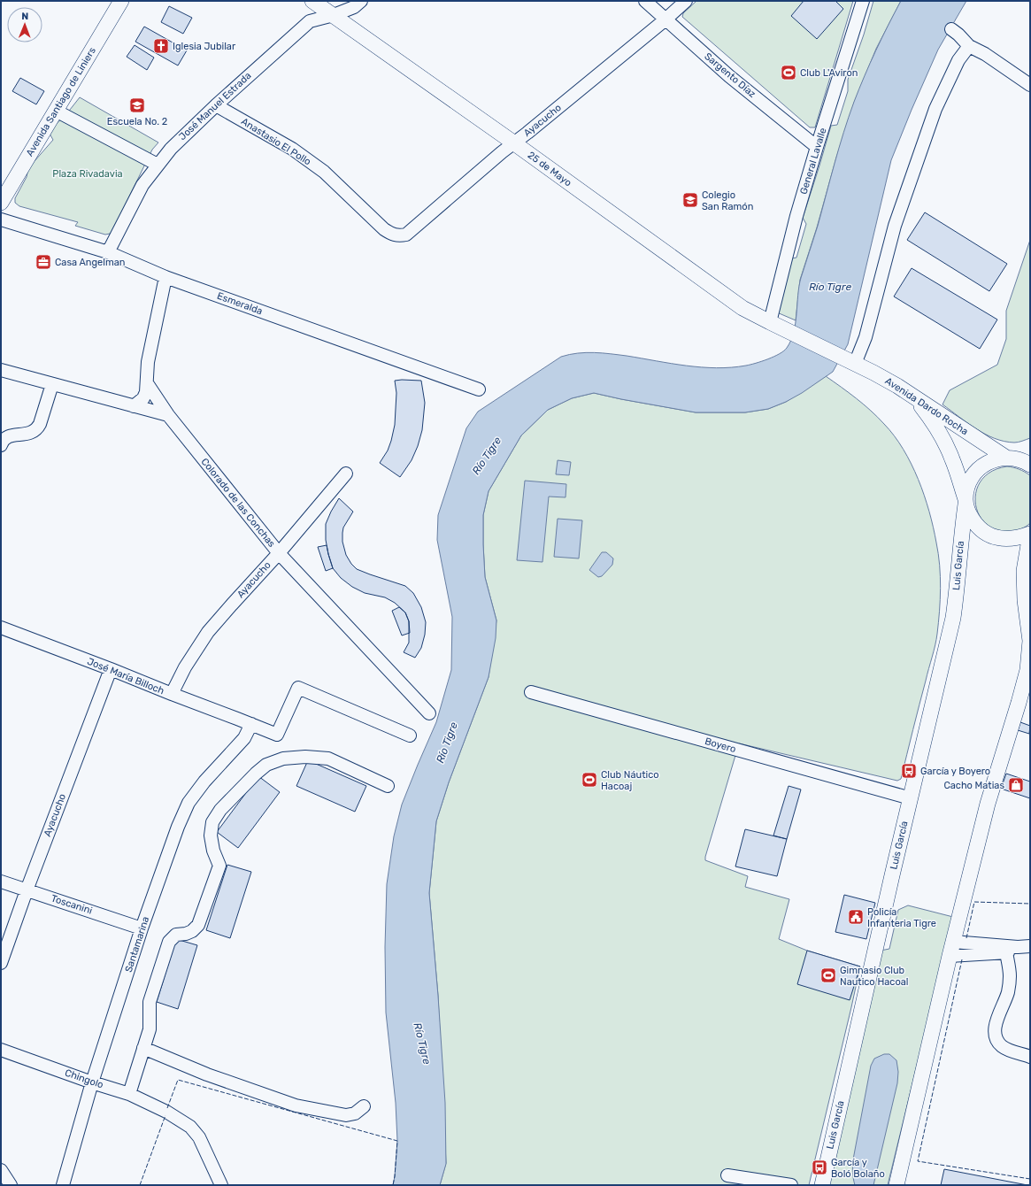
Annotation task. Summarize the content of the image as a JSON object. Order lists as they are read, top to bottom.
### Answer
{
  "streets": {
    "main road": [
      "Avenida Santiago de Liniers",
      "25 de Mayo",
      "Avenida Dardo Rocha",
      "Luis García"
    ],
    "street": [
      "Sargento Díaz",
      "José Manuel Estrada",
      "Ayacucho",
      "Anastasio El Pollo",
      "General Lavalle",
      "Esmeralda",
      "Colorado de las Conchas",
      "José María Billoch",
      "Boyero",
      "Toscanini",
      "Santamarina",
      "Chingolo"
    ]
  },
  "crossings": [
    ["Sargento Díaz", "Ayacucho"],
    ["Sargento Díaz", "General Lavalle"],
    ["José Manuel Estrada", "Anastasio El Pollo"],
    ["José Manuel Estrada", "25 de Mayo"],
    ["José Manuel Estrada", "Esmeralda"],
    ["Ayacucho", "Anastasio El Pollo"],
    ["Ayacucho", "25 de Mayo"],
    ["Ayacucho", "Colorado de las Conchas"],
    ["Ayacucho", "José María Billoch"],
    ["Ayacucho", "Toscanini"],
    ["General Lavalle", "25 de Mayo"],
    ["25 de Mayo", "Avenida Dardo Rocha"],
    ["Avenida Dardo Rocha", "Luis García"],
    ["Luis García", "Boyero"],
    ["José María Billoch", "Santamarina"],
    ["Toscanini", "Santamarina"],
    ["Santamarina", "Chingolo"]
  ],
  "water": ["Río Tigre"],
  "parks": ["Plaza Rivadavia"],
  "places": {
    "church": ["Iglesia Jubilar"],
    "sports": ["Club L'Aviron", "Club Náutico Hacoaj", "Gimnasio Club Nautico Hacoal"],
    "school or university": ["Escuela No. 2", "Colegio San Ramón"],
    "office": ["Casa Angelman"],
    "bus stop": ["García y Boyero", "García y Boló Bolaño"],
    "shop": ["Cacho Matias"],
    "public building": ["Policía Infanteria Tigre"]
  },
  "north": "top"
}
